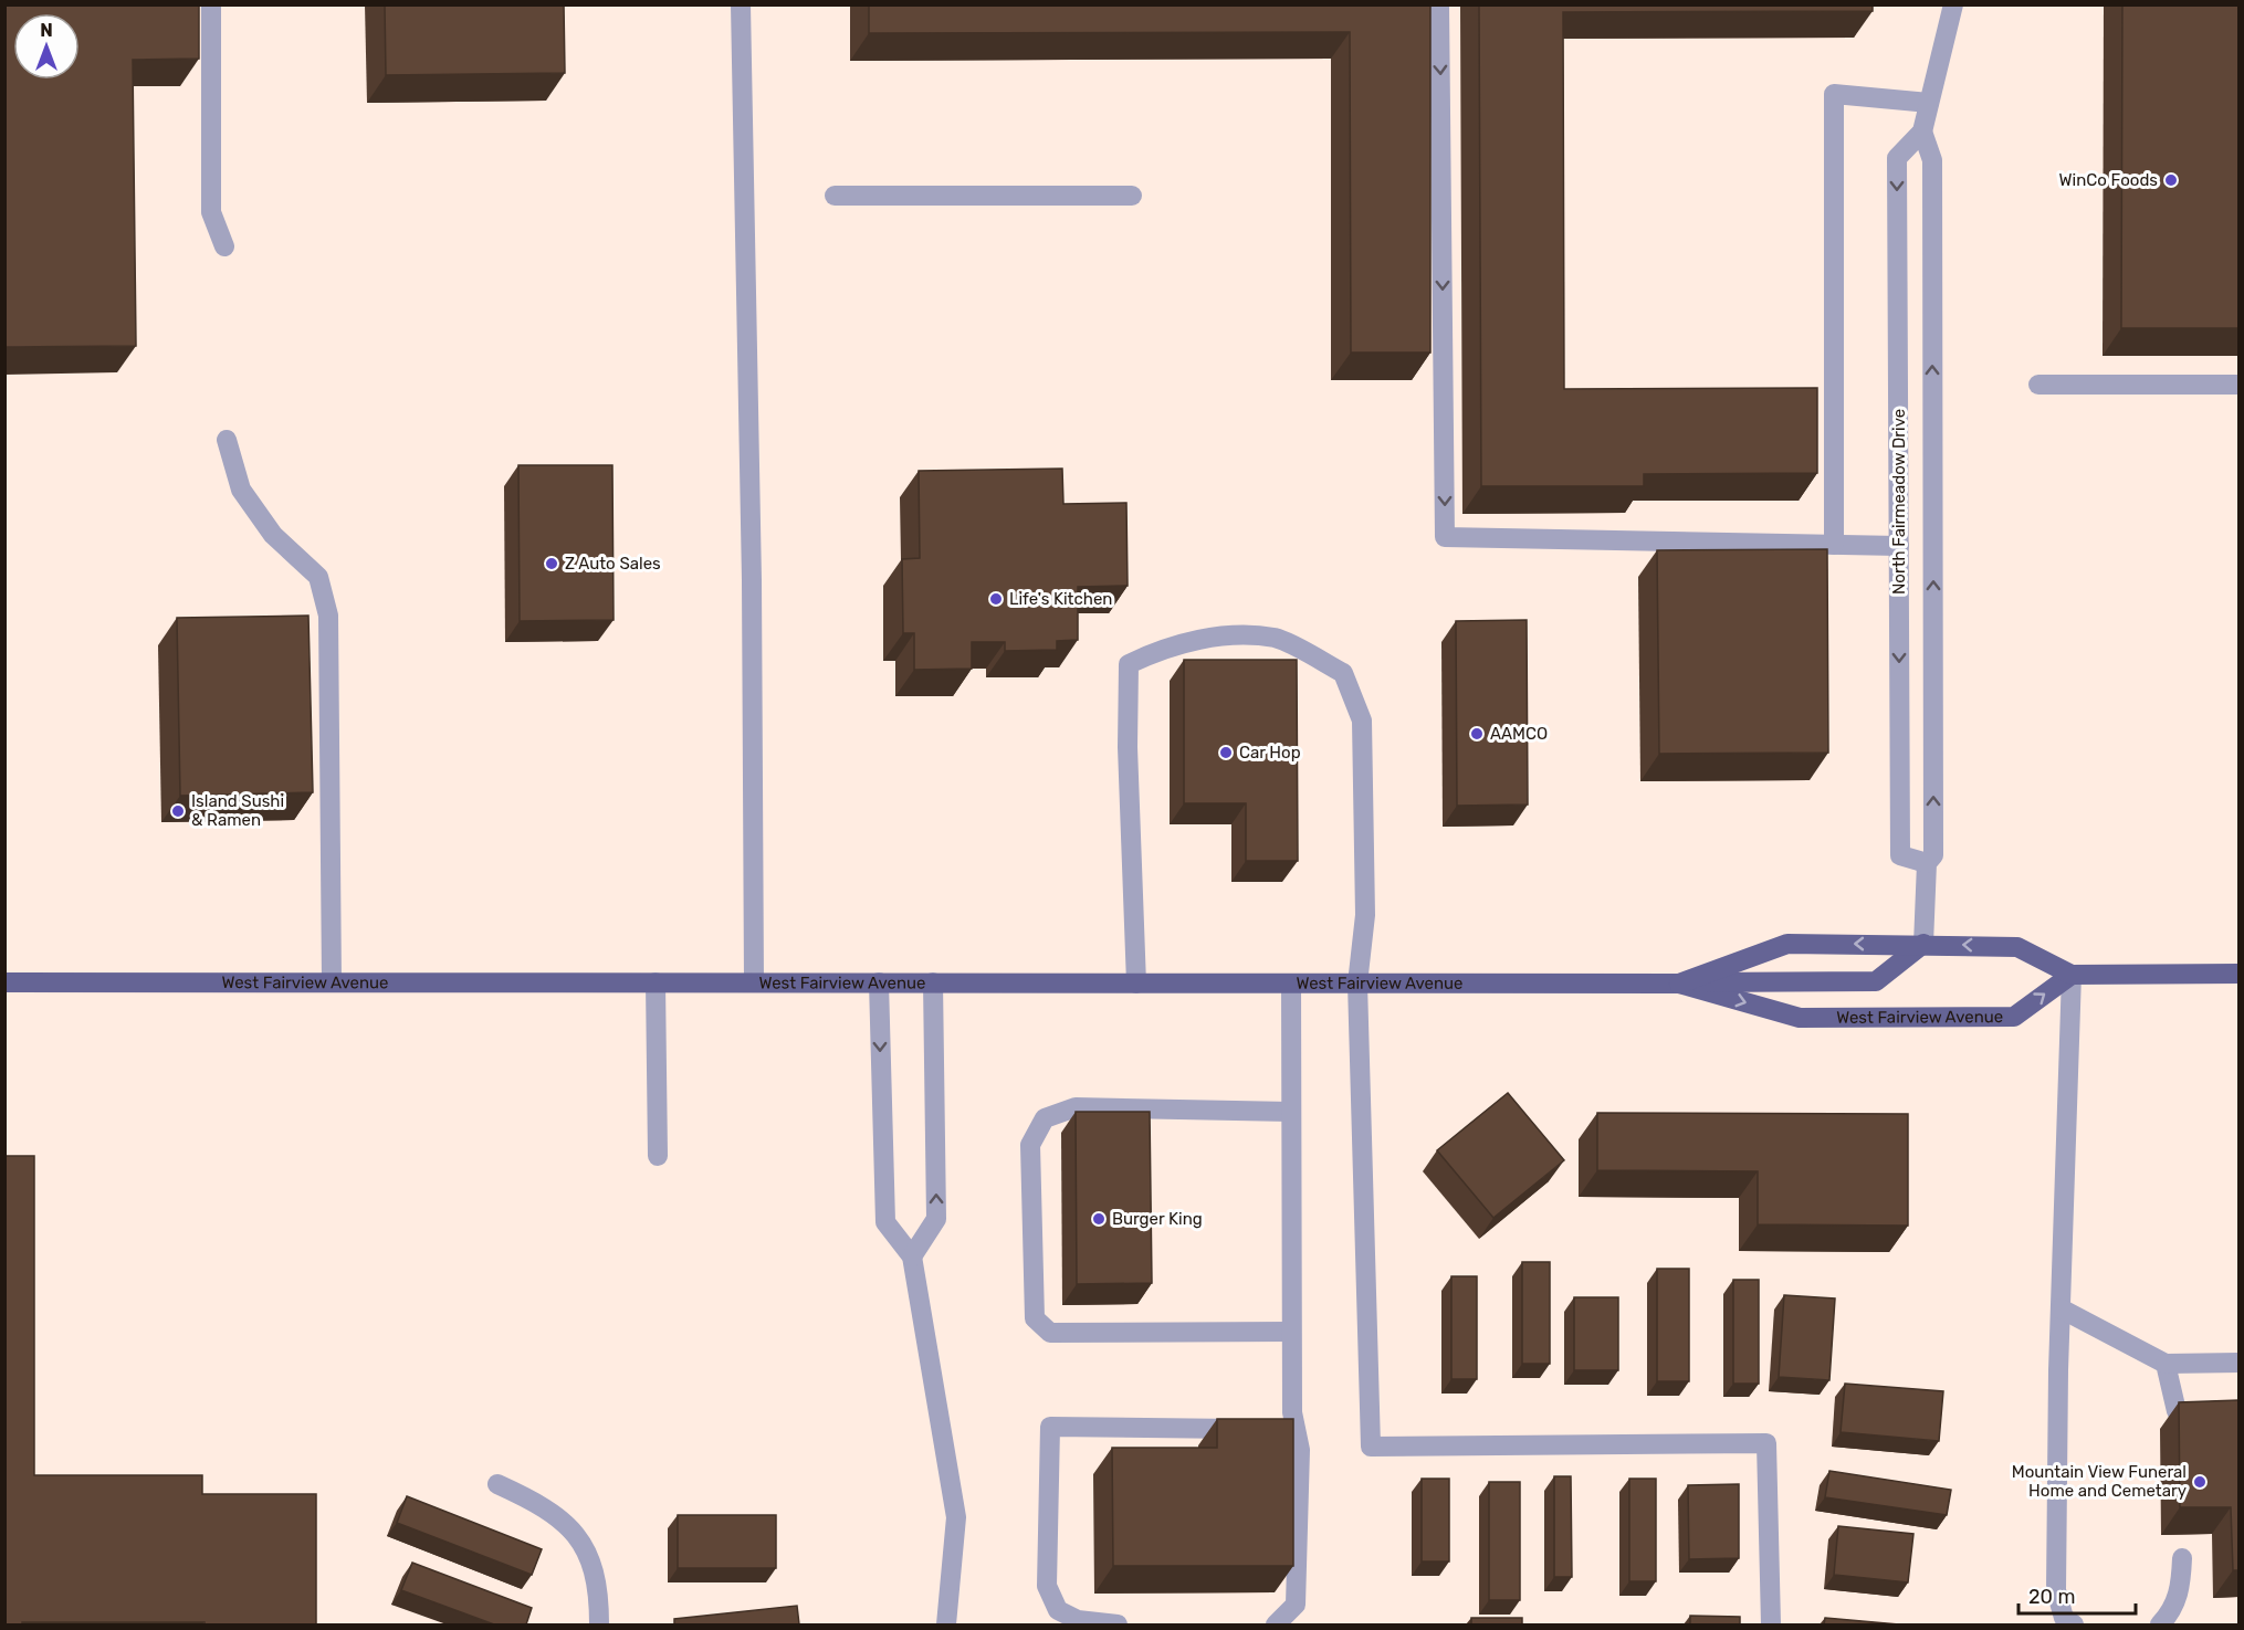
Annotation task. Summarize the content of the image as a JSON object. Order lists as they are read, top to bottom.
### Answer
{
  "streets": {
    "main road": ["West Fairview Avenue"],
    "street": ["North Fairmeadow Drive"]
  },
  "crossings": [
    ["North Fairmeadow Drive", "West Fairview Avenue"]
  ],
  "places": [
    "WinCo Foods",
    "Z Auto Sales",
    "Life's Kitchen",
    "AAMCO",
    "Car Hop",
    "Island Sushi & Ramen",
    "Burger King",
    "Mountain View Funeral Home and Cemetary"
  ],
  "scale_bar": "20 m",
  "north": "top"
}
